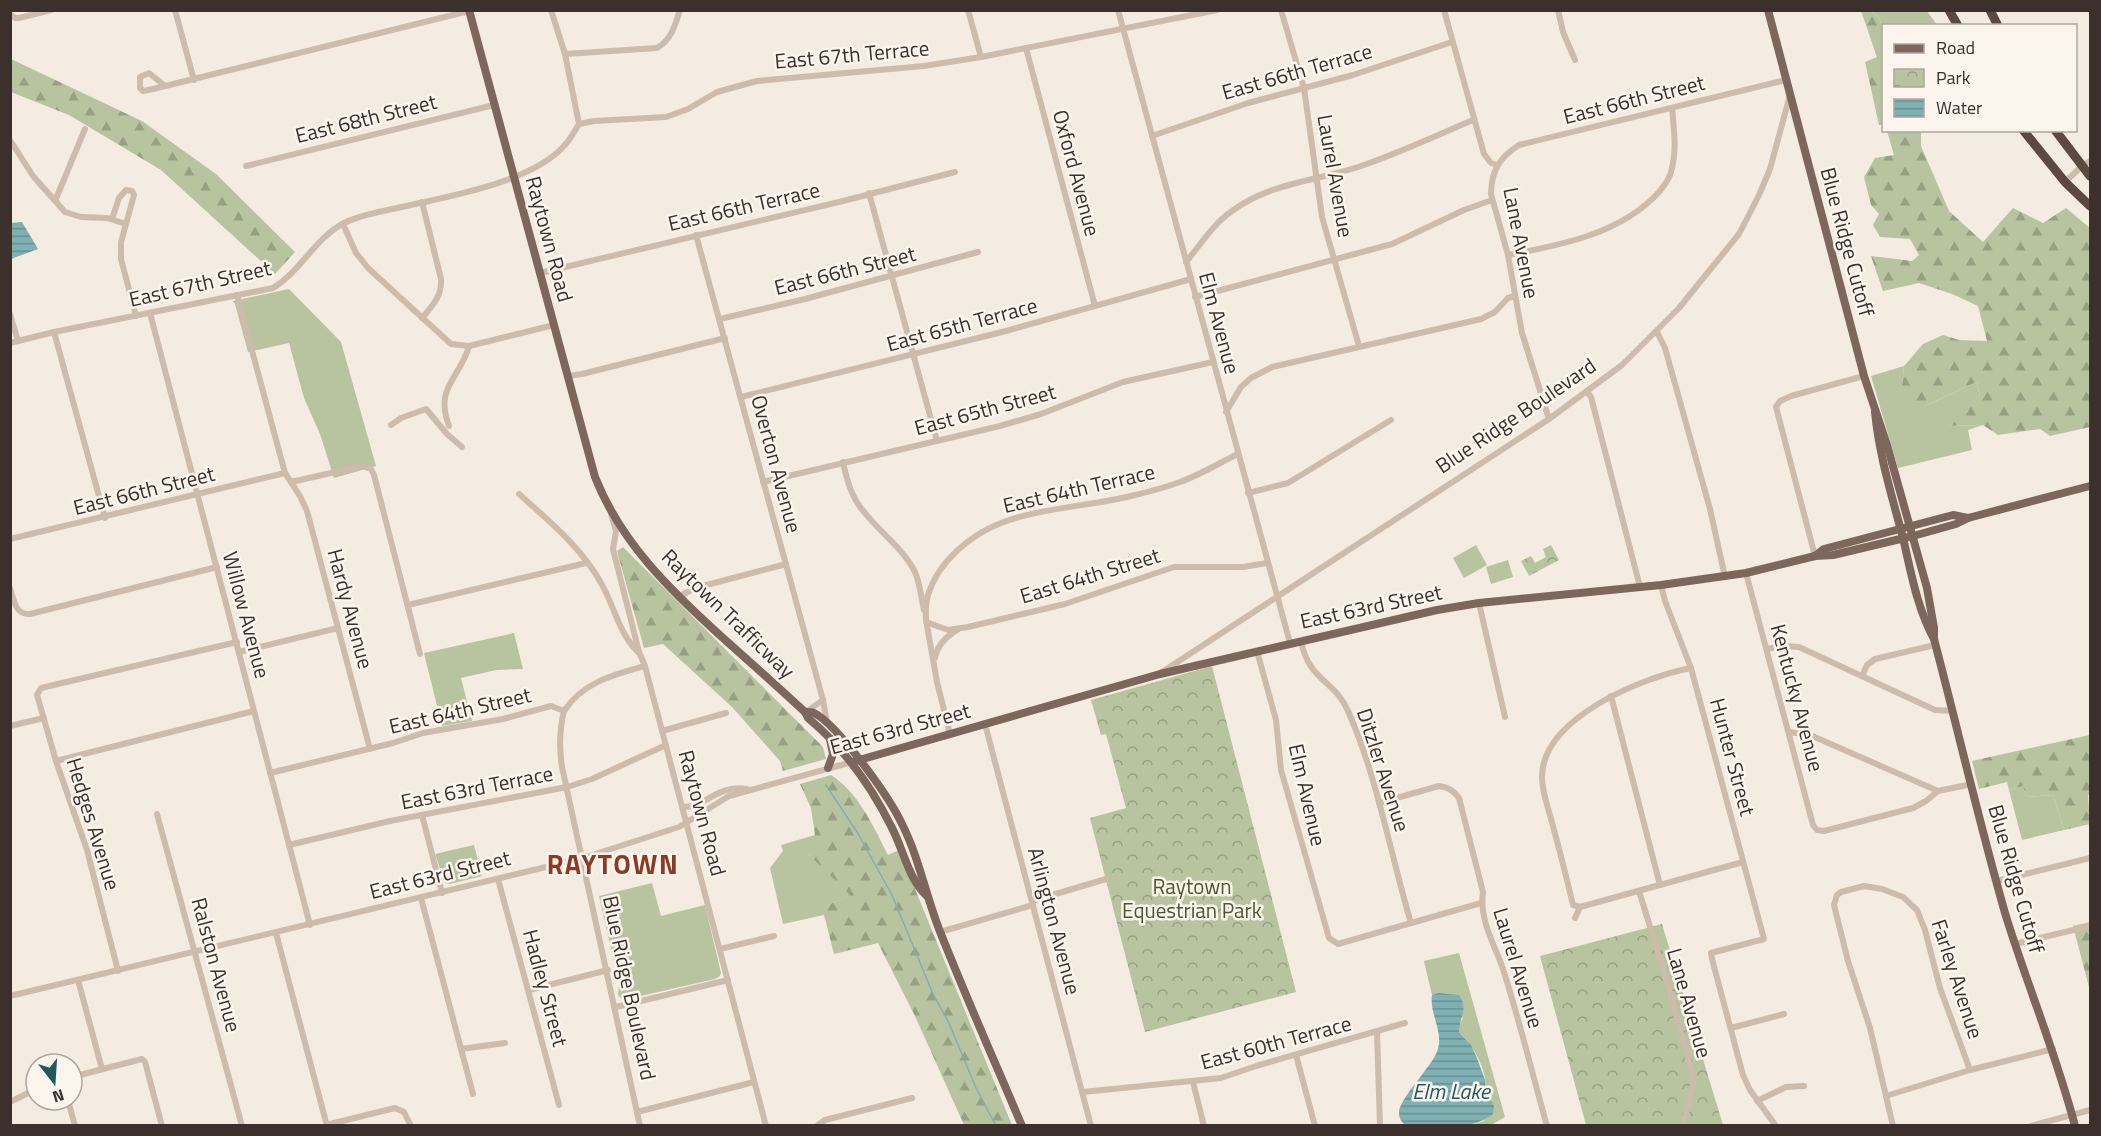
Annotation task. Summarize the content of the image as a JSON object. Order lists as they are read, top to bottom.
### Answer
{
  "streets": {
    "main road": [
      "Raytown Road",
      "Blue Ridge Cutoff",
      "East 63rd Street",
      "Raytown Trafficway"
    ],
    "street": [
      "East 67th Terrace",
      "East 66th Terrace",
      "East 66th Street",
      "East 68th Street",
      "Oxford Avenue",
      "Laurel Avenue",
      "Lane Avenue",
      "East 67th Street",
      "Elm Avenue",
      "East 65th Terrace",
      "East 65th Street",
      "Blue Ridge Boulevard",
      "Overton Avenue",
      "East 64th Terrace",
      "East 64th Street",
      "Hardy Avenue",
      "Willow Avenue",
      "Kentucky Avenue",
      "Hunter Street",
      "Ditzler Avenue",
      "East 63rd Terrace",
      "Hedges Avenue",
      "Arlington Avenue",
      "Ralston Avenue",
      "Farley Avenue",
      "Hadley Street",
      "East 60th Terrace"
    ]
  },
  "crossings": [
    ["East 67th Terrace", "Oxford Avenue"],
    ["East 67th Terrace", "Elm Avenue"],
    ["East 66th Terrace", "Laurel Avenue"],
    ["East 66th Terrace", "Raytown Road"],
    ["East 66th Terrace", "Lane Avenue"],
    ["East 66th Terrace", "Elm Avenue"],
    ["East 66th Terrace", "Overton Avenue"],
    ["East 66th Street", "Blue Ridge Cutoff"],
    ["East 66th Street", "Lane Avenue"],
    ["East 66th Street", "Overton Avenue"],
    ["East 66th Street", "Hardy Avenue"],
    ["East 66th Street", "Willow Avenue"],
    ["East 68th Street", "Raytown Road"],
    ["Oxford Avenue", "East 65th Terrace"],
    ["Laurel Avenue", "Ditzler Avenue"],
    ["Raytown Road", "East 67th Street"],
    ["Raytown Road", "East 64th Street"],
    ["Raytown Road", "East 63rd Street"],
    ["Raytown Road", "Raytown Trafficway"],
    ["Raytown Road", "East 63rd Terrace"],
    ["Blue Ridge Cutoff", "Blue Ridge Boulevard"],
    ["Blue Ridge Cutoff", "East 63rd Street"],
    ["Lane Avenue", "Blue Ridge Boulevard"],
    ["East 67th Street", "Willow Avenue"],
    ["Elm Avenue", "East 65th Terrace"],
    ["Elm Avenue", "East 65th Street"],
    ["Elm Avenue", "Blue Ridge Boulevard"],
    ["Elm Avenue", "East 64th Terrace"],
    ["Elm Avenue", "East 64th Street"],
    ["Elm Avenue", "East 63rd Street"],
    ["Elm Avenue", "Ditzler Avenue"],
    ["East 65th Terrace", "Overton Avenue"],
    ["East 65th Street", "Overton Avenue"],
    ["Blue Ridge Boulevard", "East 64th Street"],
    ["Blue Ridge Boulevard", "East 63rd Street"],
    ["Blue Ridge Boulevard", "East 63rd Terrace"],
    ["Overton Avenue", "Raytown Trafficway"],
    ["East 64th Terrace", "East 64th Street"],
    ["East 64th Street", "Hardy Avenue"],
    ["East 64th Street", "Willow Avenue"],
    ["East 63rd Street", "Raytown Trafficway"],
    ["East 63rd Street", "Willow Avenue"],
    ["East 63rd Street", "Kentucky Avenue"],
    ["East 63rd Street", "Hunter Street"],
    ["East 63rd Street", "Ditzler Avenue"],
    ["East 63rd Street", "Hedges Avenue"],
    ["East 63rd Street", "Arlington Avenue"],
    ["East 63rd Street", "Ralston Avenue"],
    ["East 63rd Street", "Hadley Street"],
    ["Willow Avenue", "East 63rd Terrace"],
    ["Willow Avenue", "Hedges Avenue"],
    ["Arlington Avenue", "East 60th Terrace"]
  ],
  "districts": ["RAYTOWN"],
  "water": ["Elm Lake"],
  "parks": ["Raytown Equestrian Park"],
  "legend": ["Road", "Park", "Water"],
  "north": "bottom"
}
